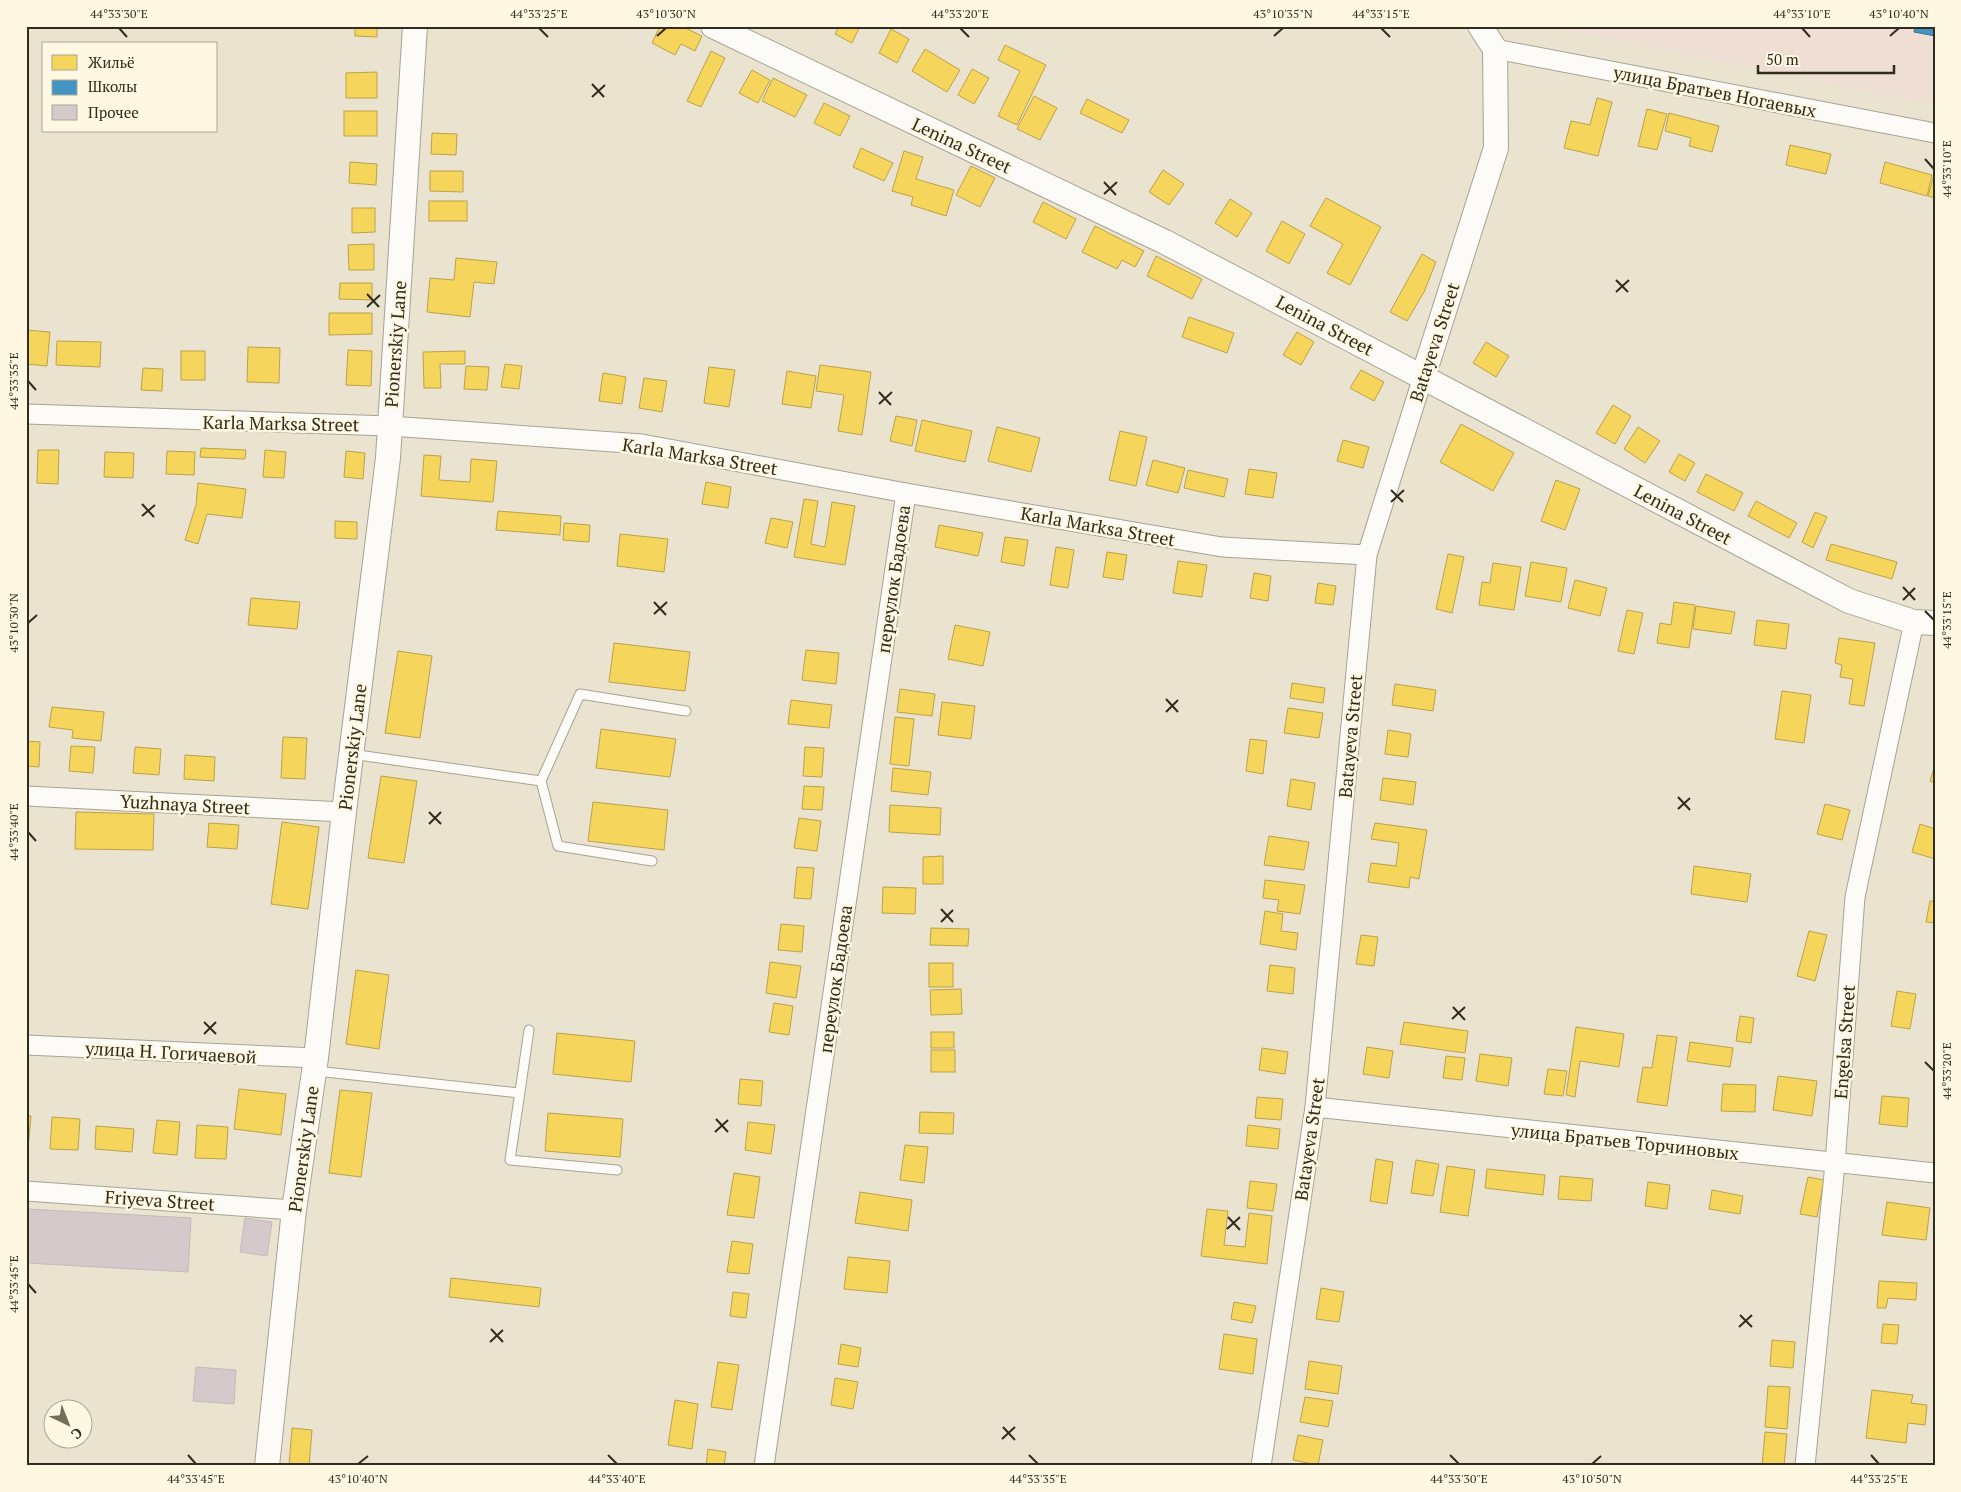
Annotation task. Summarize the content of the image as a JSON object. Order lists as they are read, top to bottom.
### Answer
{
  "streets": {
    "street": [
      "улица Братьев Ногаевых",
      "Lenina Street",
      "Batayeva Street",
      "Pionerskiy Lane",
      "Karla Marksa Street",
      "переулок Бадоева",
      "Yuzhnaya Street",
      "Engelsa Street",
      "улица Н. Гогичаевой",
      "улица Братьев Торчиновых",
      "Friyeva Street"
    ]
  },
  "crossings": [
    ["улица Братьев Ногаевых", "Batayeva Street"],
    ["Lenina Street", "Batayeva Street"],
    ["Lenina Street", "Engelsa Street"],
    ["Batayeva Street", "Karla Marksa Street"],
    ["Batayeva Street", "улица Братьев Торчиновых"],
    ["Pionerskiy Lane", "Karla Marksa Street"],
    ["Pionerskiy Lane", "Yuzhnaya Street"],
    ["Pionerskiy Lane", "улица Н. Гогичаевой"],
    ["Pionerskiy Lane", "Friyeva Street"],
    ["Karla Marksa Street", "переулок Бадоева"],
    ["Engelsa Street", "улица Братьев Торчиновых"]
  ],
  "legend": ["Жильё", "Школы", "Прочее"],
  "scale_bar": "50 m",
  "north": "bottom right",
  "coordinates": [
    "44°33'30\"E",
    "44°33'25\"E",
    "43°10'30\"N",
    "44°33'20\"E",
    "43°10'35\"N",
    "44°33'15\"E",
    "44°33'10\"E",
    "43°10'40\"N",
    "44°33'35\"E",
    "44°33'40\"E",
    "44°33'45\"E",
    "43°10'50\"N"
  ]
}
